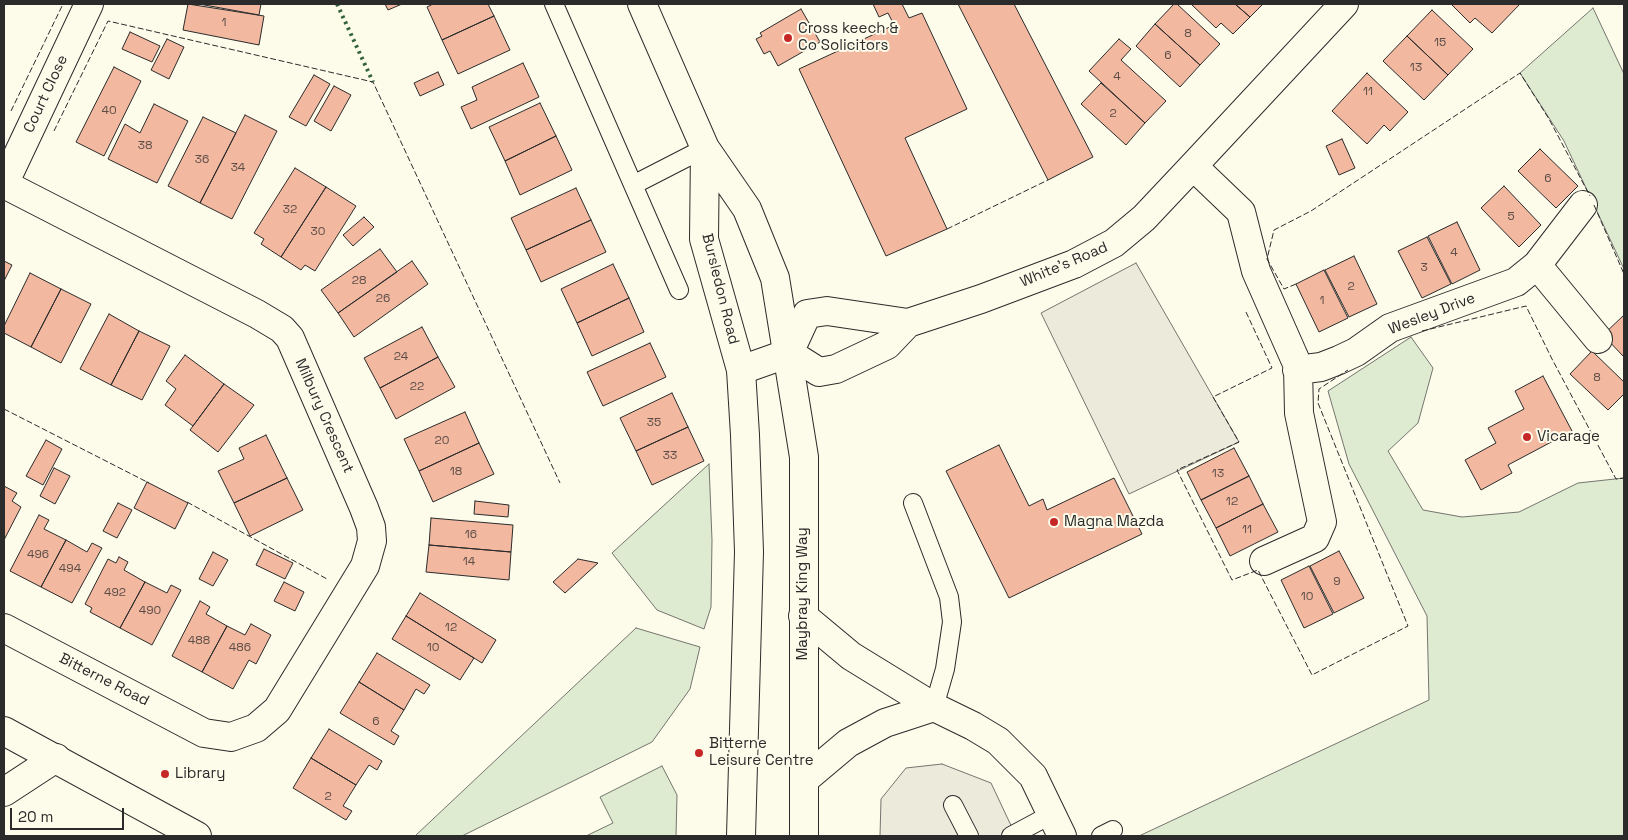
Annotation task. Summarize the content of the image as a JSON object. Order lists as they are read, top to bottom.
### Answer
{
  "streets": {
    "street": [
      "Court Close",
      "White's Road",
      "Bursledon Road",
      "Wesley Drive",
      "Milbury Crescent",
      "Maybray King Way",
      "Bitterne Road"
    ]
  },
  "crossings": [
    ["Court Close", "Milbury Crescent"],
    ["White's Road", "Bursledon Road"],
    ["White's Road", "Maybray King Way"],
    ["Bursledon Road", "Maybray King Way"],
    ["Milbury Crescent", "Bitterne Road"]
  ],
  "places": [
    "Cross keech & Co Solicitors",
    "Vicarage",
    "Magna Mazda",
    "Bitterne Leisure Centre",
    "Library"
  ],
  "house_numbers": [
    "1",
    "8",
    "15",
    "6",
    "13",
    "4",
    "11",
    "40",
    "2",
    "38",
    "36",
    "34",
    "6",
    "32",
    "5",
    "30",
    "4",
    "3",
    "28",
    "2",
    "26",
    "1",
    "24",
    "8",
    "22",
    "35",
    "20",
    "33",
    "18",
    "13",
    "12",
    "11",
    "16",
    "496",
    "14",
    "494",
    "9",
    "492",
    "10",
    "490",
    "12",
    "488",
    "486",
    "10",
    "6",
    "2"
  ],
  "scale_bar": "20 m"
}
